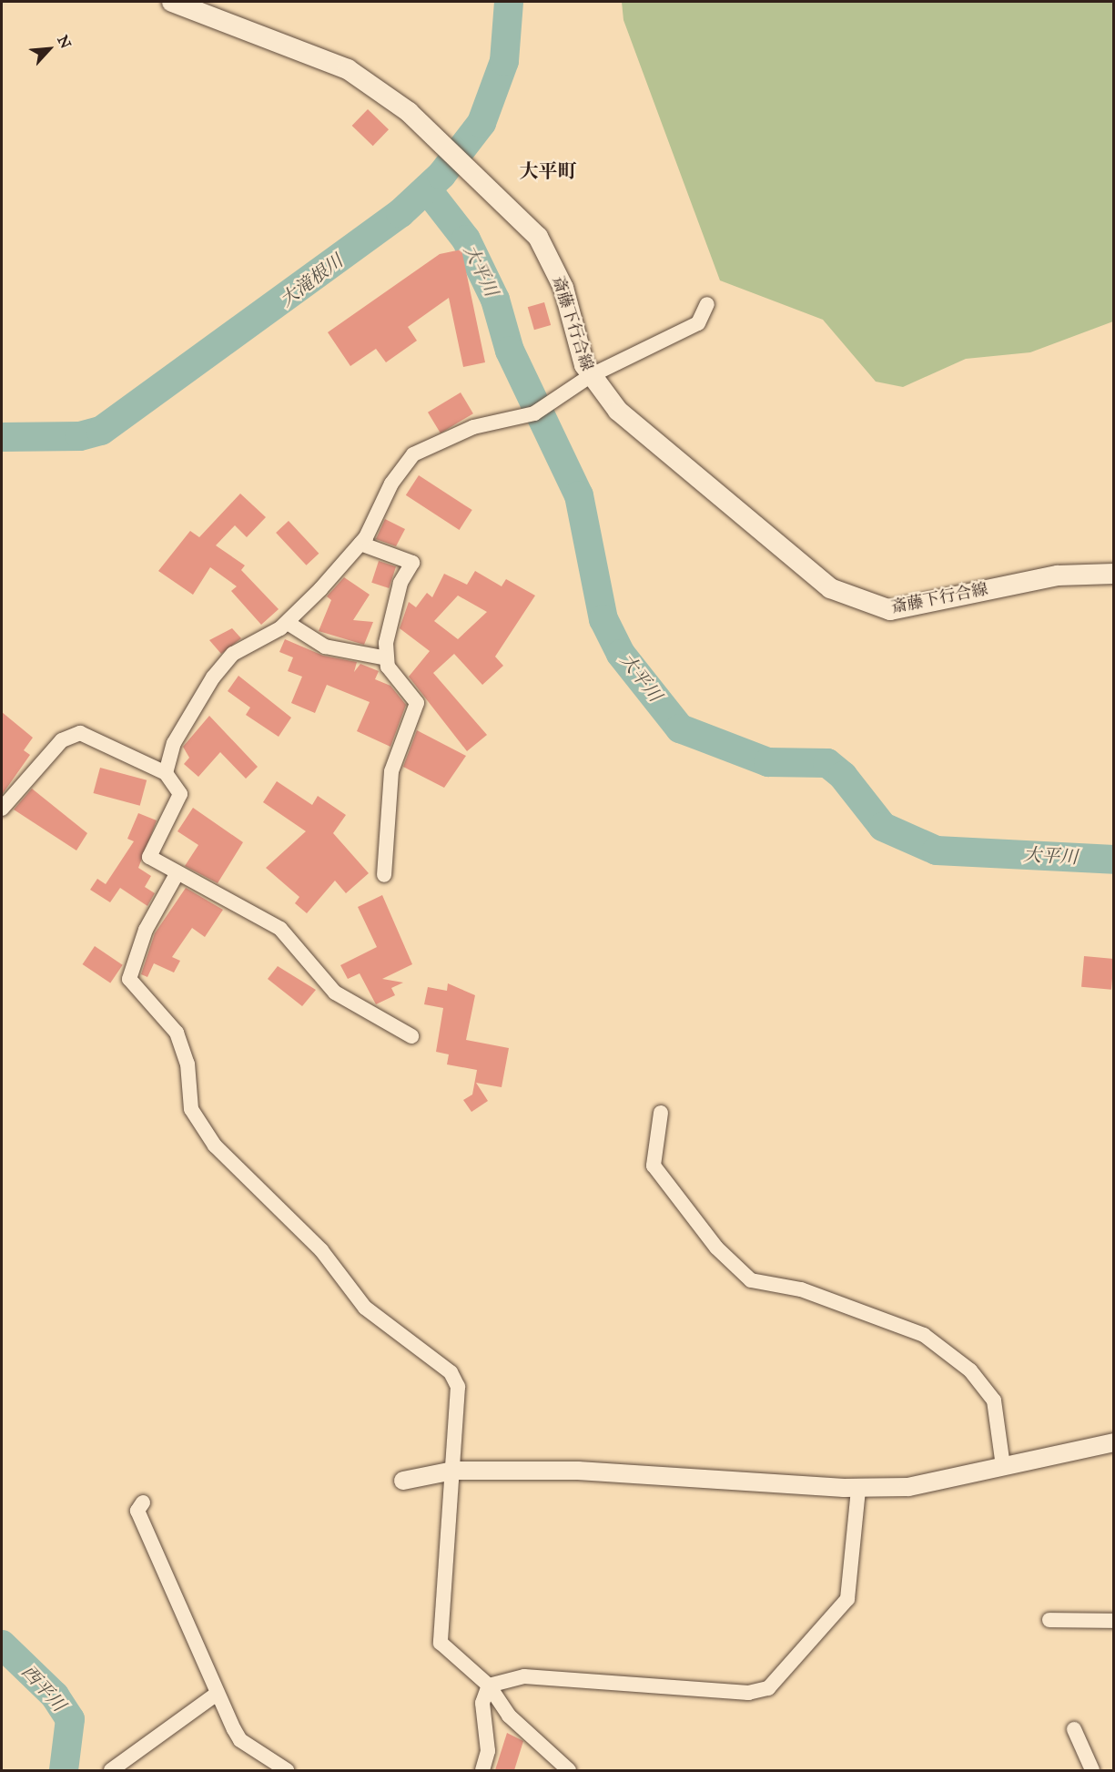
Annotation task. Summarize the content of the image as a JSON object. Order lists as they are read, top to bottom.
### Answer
{
  "streets": {
    "main road": ["斎藤下行合線"]
  },
  "districts": ["大平町"],
  "water": ["大平川", "大滝根川", "西平川"],
  "north": "top right"
}
